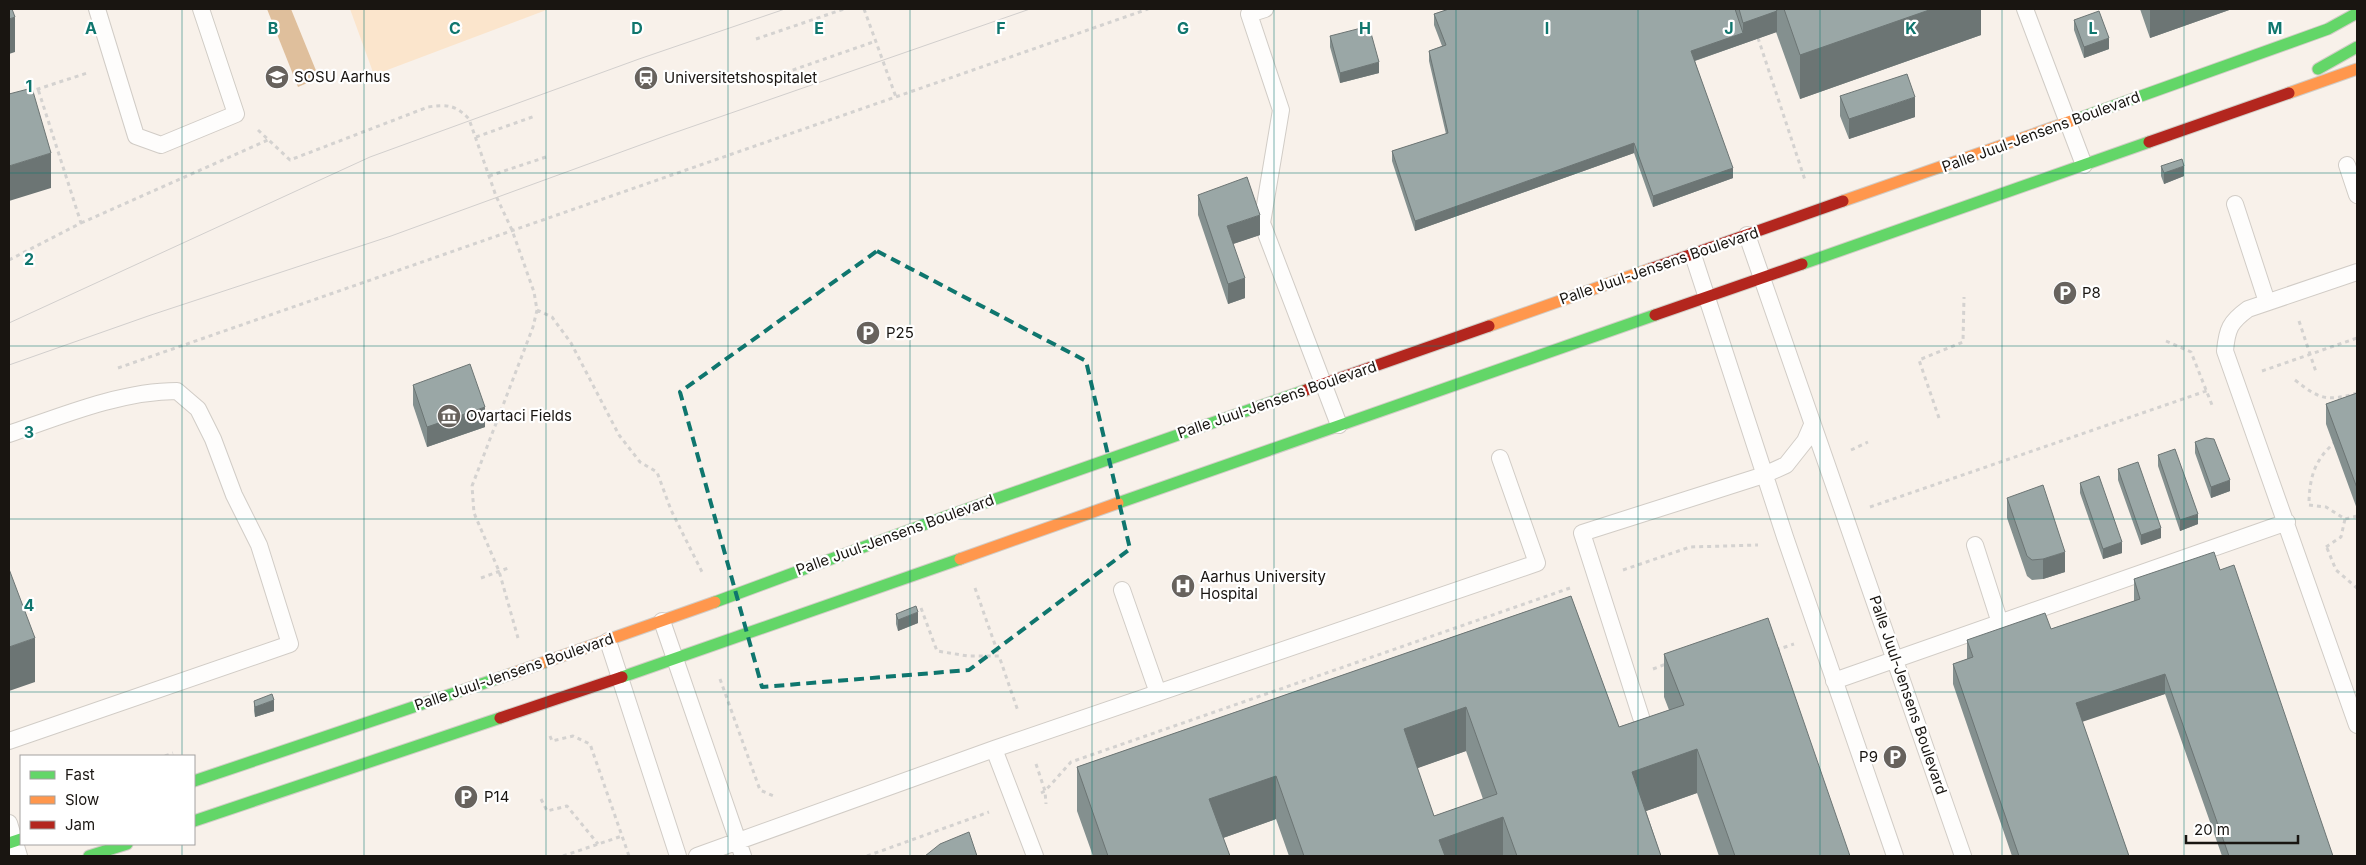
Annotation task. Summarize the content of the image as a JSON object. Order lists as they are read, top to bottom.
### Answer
{
  "streets": {
    "street": ["Palle Juul-Jensens Boulevard"]
  },
  "places": {
    "school or university": ["SOSU Aarhus"],
    "station": ["Universitetshospitalet"],
    "parking": [
      "P8",
      "P25",
      "P9",
      "P14"
    ],
    "museum": ["Ovartaci Fields"],
    "hospital": ["Aarhus University Hospital"]
  },
  "legend": ["Fast", "Slow", "Jam"],
  "scale_bar": "20 m",
  "grid": {
    "columns": [
      "A",
      "B",
      "C",
      "D",
      "E",
      "F",
      "G",
      "H",
      "I",
      "J",
      "K",
      "L",
      "M"
    ],
    "rows": [
      "1",
      "2",
      "3",
      "4"
    ]
  }
}
